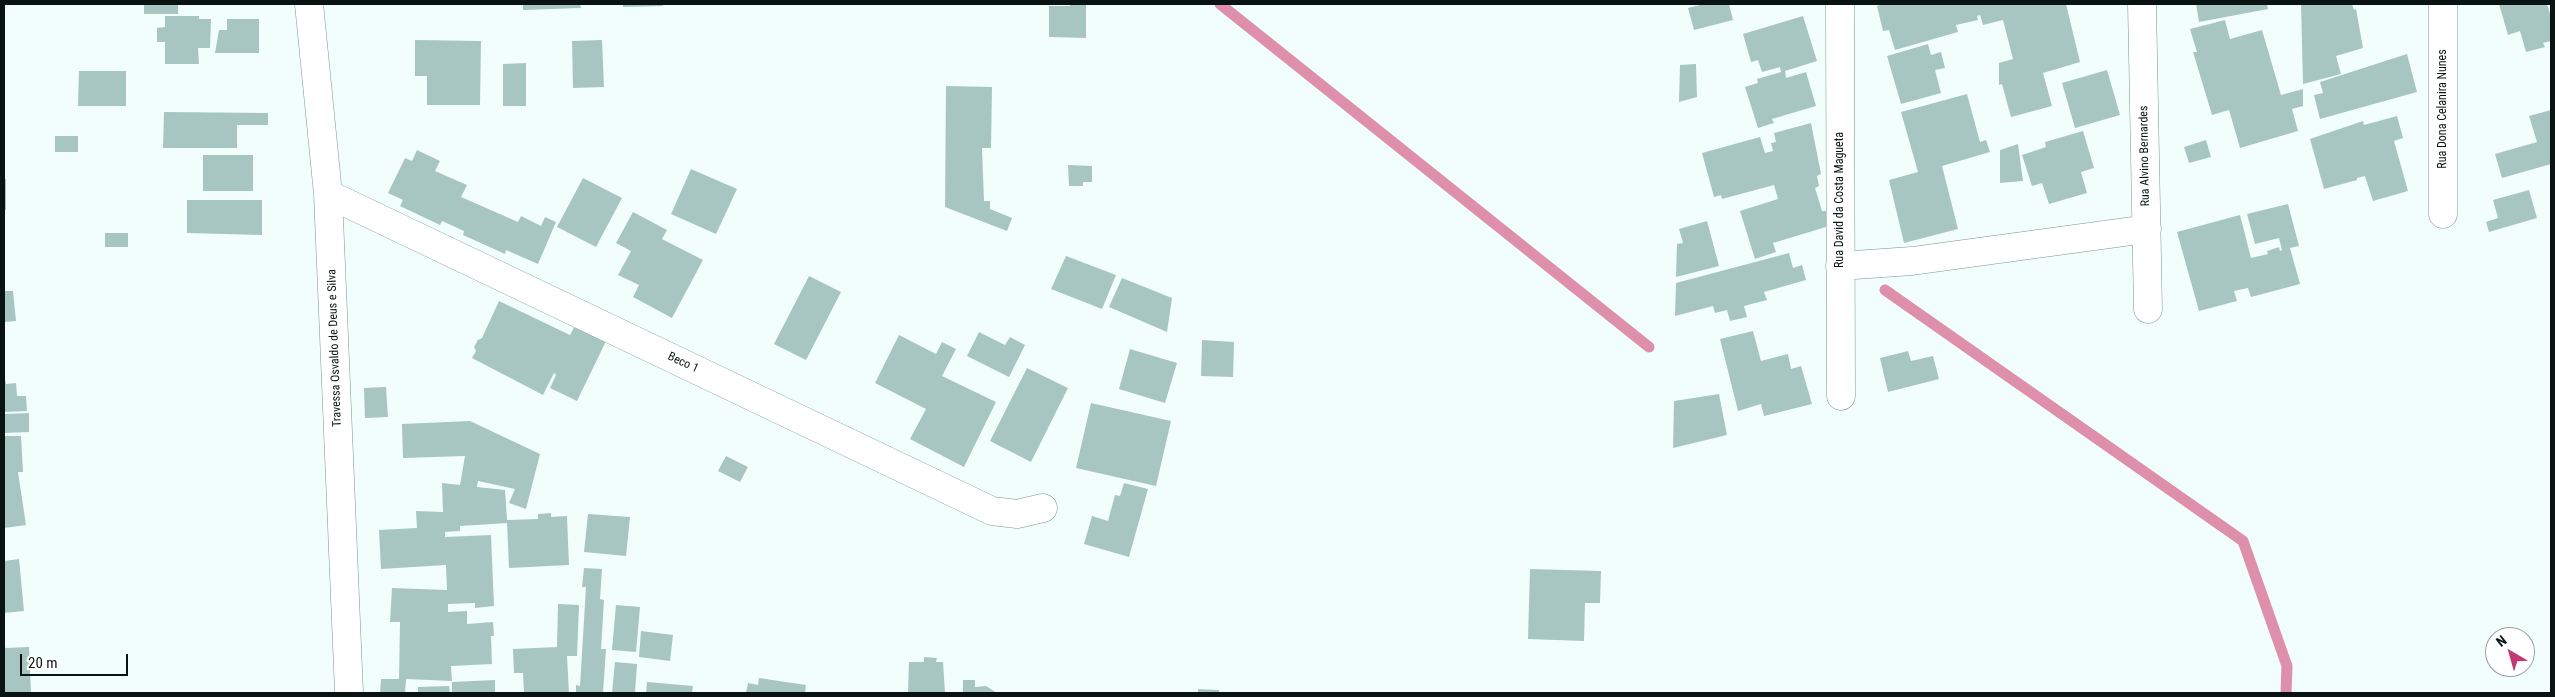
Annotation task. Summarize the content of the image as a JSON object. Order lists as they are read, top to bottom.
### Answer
{
  "streets": {
    "street": [
      "Rua Dona Celanira Nunes",
      "Rua Alvino Bernardes",
      "Rua David da Costa Magueta",
      "Travessa Osvaldo de Deus e Silva",
      "Beco 1"
    ]
  },
  "crossings": [
    ["Travessa Osvaldo de Deus e Silva", "Beco 1"]
  ],
  "scale_bar": "20 m",
  "north": "top left"
}
